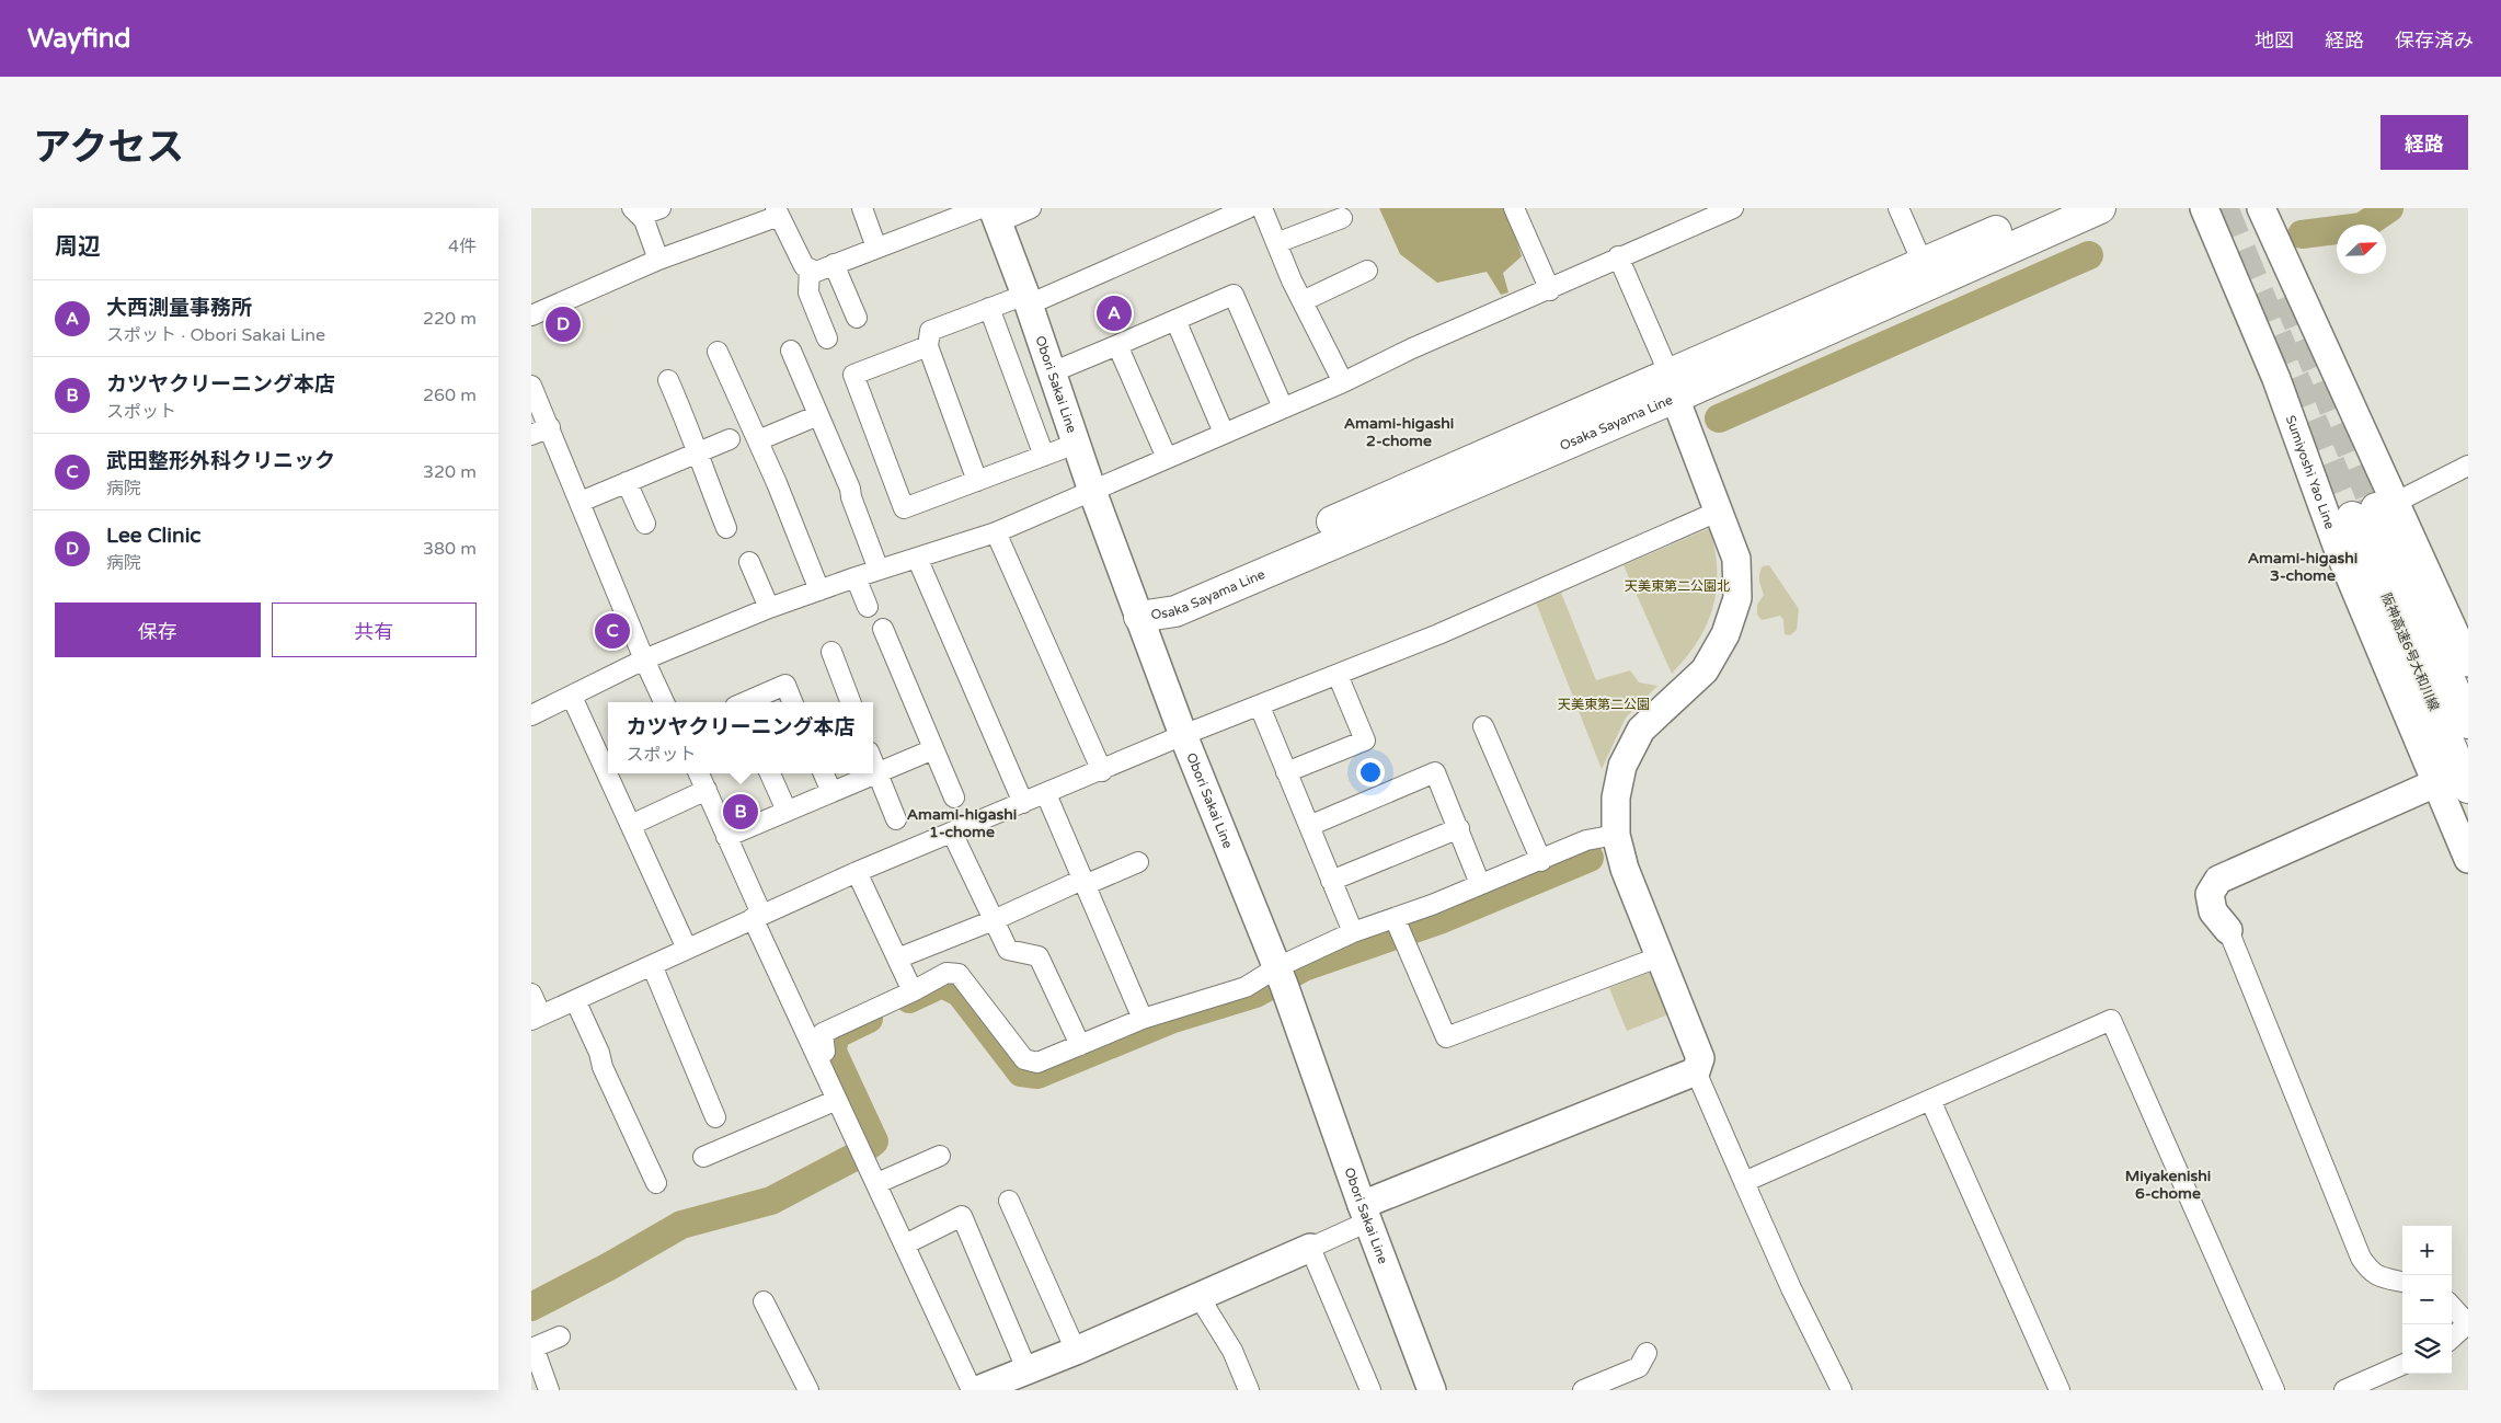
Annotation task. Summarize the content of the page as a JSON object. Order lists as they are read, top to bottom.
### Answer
{
  "streets": {
    "main road": [
      "Obori Sakai Line",
      "Osaka Sayama Line",
      "Sumiyoshi Yao Line",
      "阪神高速6号大和川線"
    ]
  },
  "crossings": [
    ["Obori Sakai Line", "Osaka Sayama Line"]
  ],
  "districts": [
    "Amami-higashi 2-chome",
    "Amami-higashi 3-chome",
    "Amami-higashi 1-chome",
    "Miyakenishi 6-chome"
  ],
  "parks": ["天美東第二公園北", "天美東第二公園"],
  "north": "top right",
  "page": {
    "header": "Wayfind",
    "nav": ["地図", "経路", "保存済み"],
    "title": "アクセス",
    "buttons": [
      "経路",
      ["保存", "共有"]
    ],
    "heading": ["周辺", "4件"],
    "list": [
      {
        "mark": "A",
        "name": "大西測量事務所",
        "note": "スポット · Obori Sakai Line",
        "value": "220 m"
      },
      {
        "mark": "B",
        "name": "カツヤクリーニング本店",
        "note": "スポット",
        "value": "260 m"
      },
      {
        "mark": "C",
        "name": "武田整形外科クリニック",
        "note": "病院",
        "value": "320 m"
      },
      {
        "mark": "D",
        "name": "Lee Clinic",
        "note": "病院",
        "value": "380 m"
      }
    ],
    "pins": [
      "A",
      "D",
      "C",
      "B"
    ],
    "popup": ["カツヤクリーニング本店", "スポット"],
    "map_buttons": ["+", "−"]
  }
}
